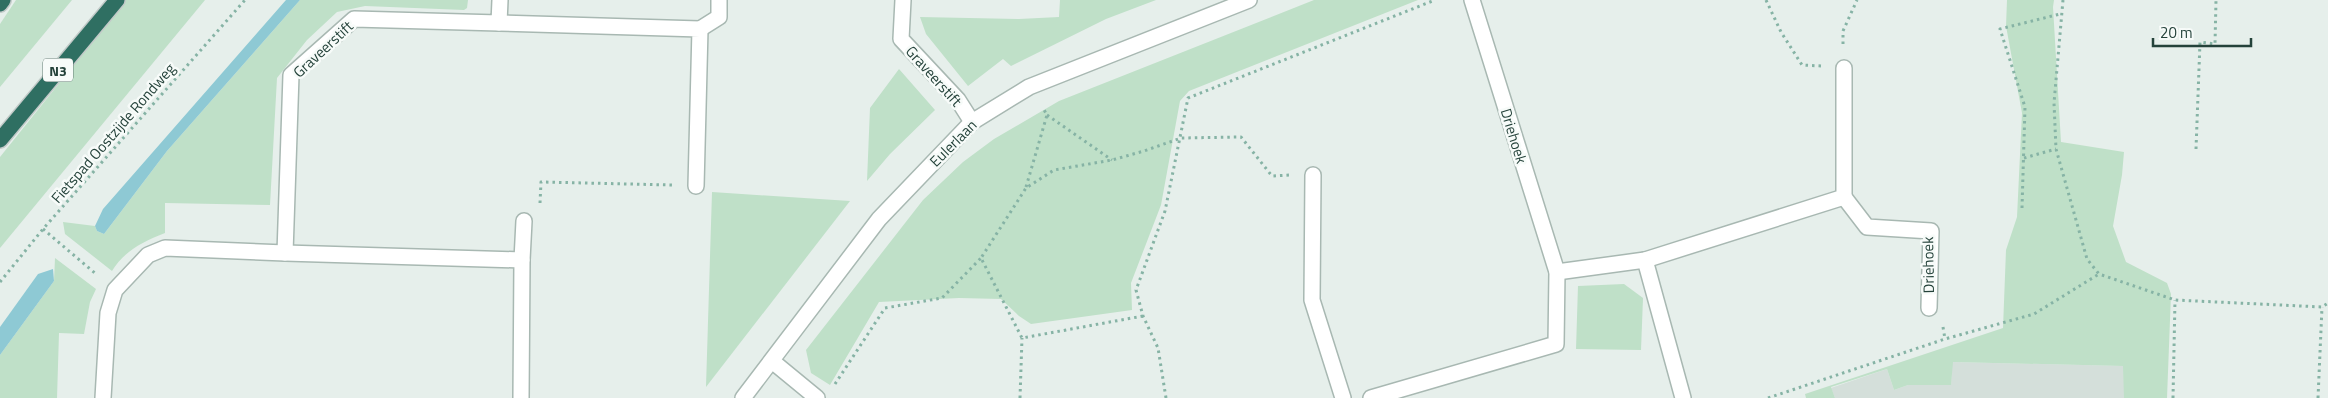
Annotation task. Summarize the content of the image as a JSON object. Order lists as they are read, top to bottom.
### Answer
{
  "streets": {
    "highway": ["N3"],
    "street": ["Graveerstift", "Driehoek", "Eulerlaan"],
    "path": ["Fietspad Oostzijde Rondweg"]
  },
  "crossings": [
    ["Graveerstift", "Eulerlaan"]
  ],
  "scale_bar": "20 m"
}
